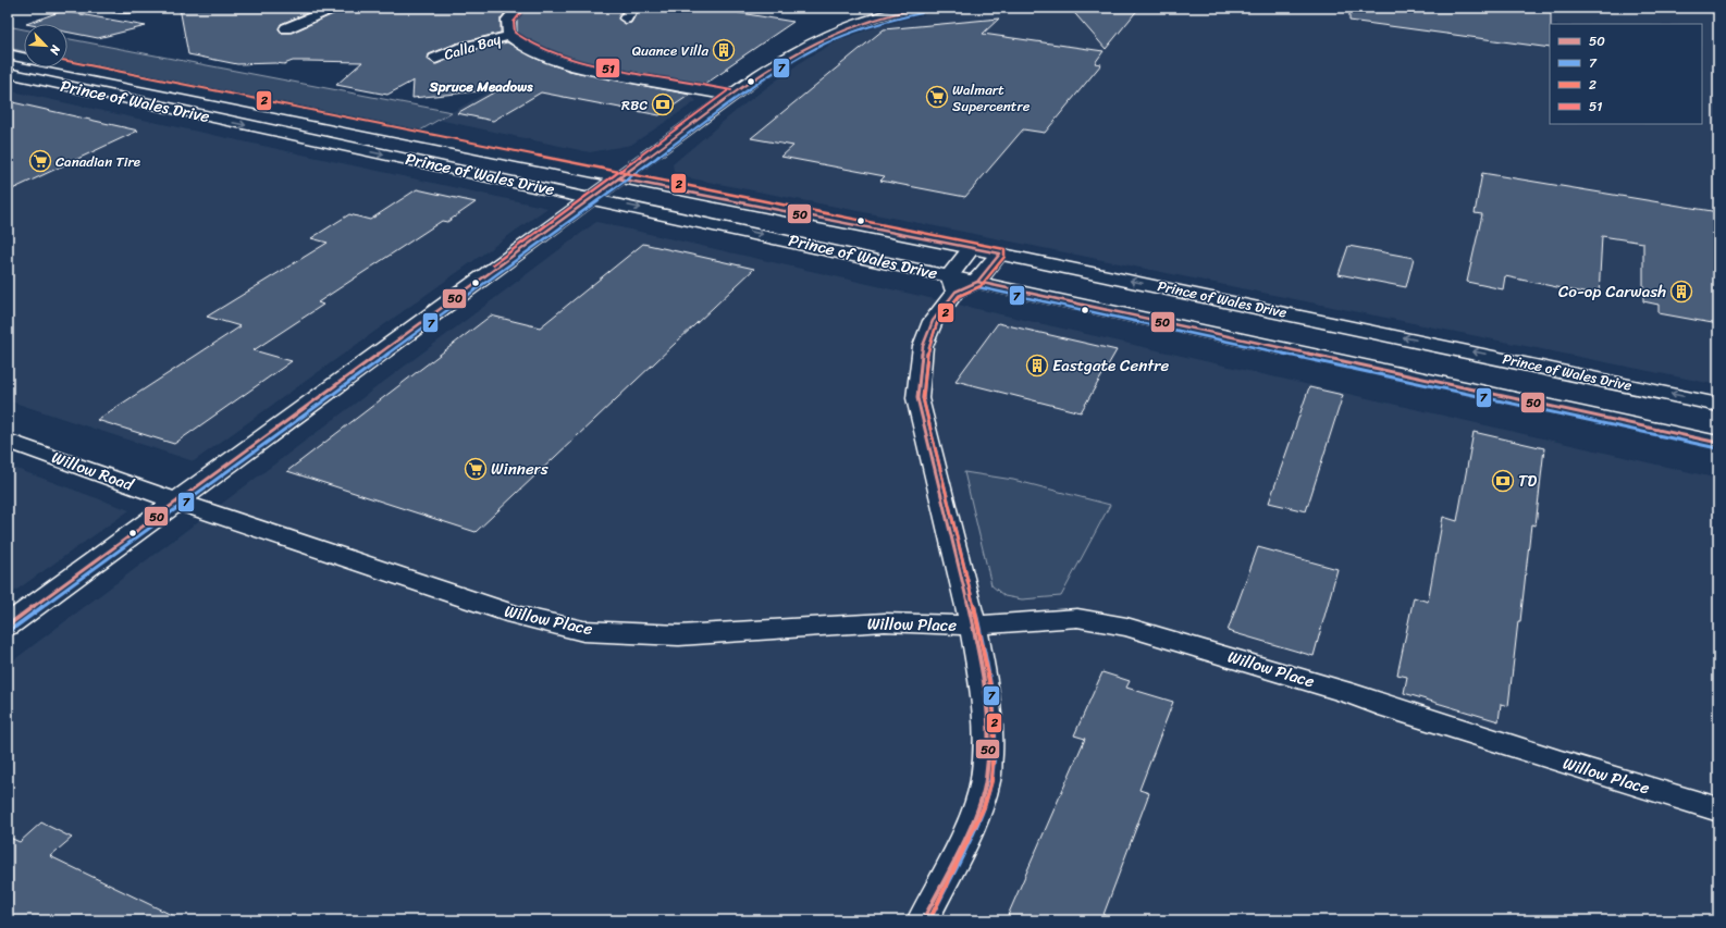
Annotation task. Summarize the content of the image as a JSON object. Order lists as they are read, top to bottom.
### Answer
{
  "streets": {
    "main road": ["Prince of Wales Drive"],
    "street": ["Calla Bay", "Willow Road", "Willow Place"]
  },
  "crossings": [
    ["Willow Road", "Willow Place"]
  ],
  "districts": ["Spruce Meadows"],
  "places": {
    "building": ["Quance Villa", "Co-op Carwash", "Eastgate Centre"],
    "supermarket": ["Walmart Supercentre", "Canadian Tire", "Winners"],
    "bank": ["RBC", "TD"]
  },
  "lines": [
    "transit line 50",
    "transit line 51",
    "transit line 7",
    "transit line 2"
  ],
  "legend": [
    "50",
    "7",
    "2",
    "51"
  ],
  "north": "bottom right"
}
